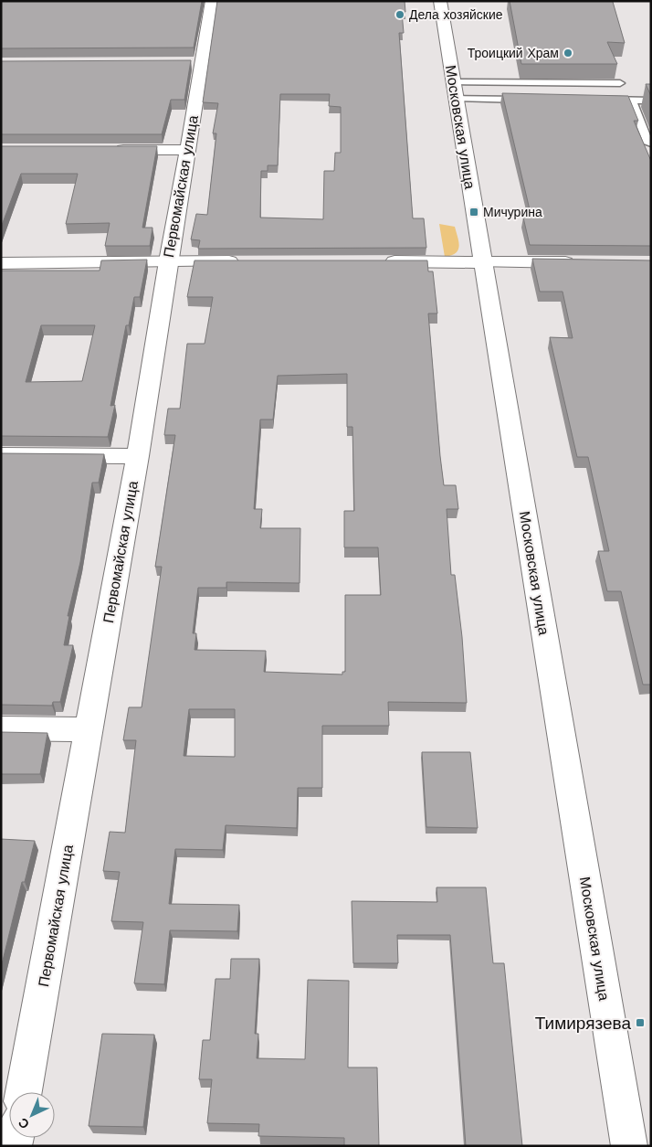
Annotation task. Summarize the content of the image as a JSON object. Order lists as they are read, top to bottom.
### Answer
{
  "streets": {
    "street": ["Московская улица", "Первомайская улица"]
  },
  "places": {
    "other": ["Дела хозяйские", "Троицкий Храм"],
    "transit": ["Мичурина", "Тимирязева"]
  },
  "north": "bottom left"
}
